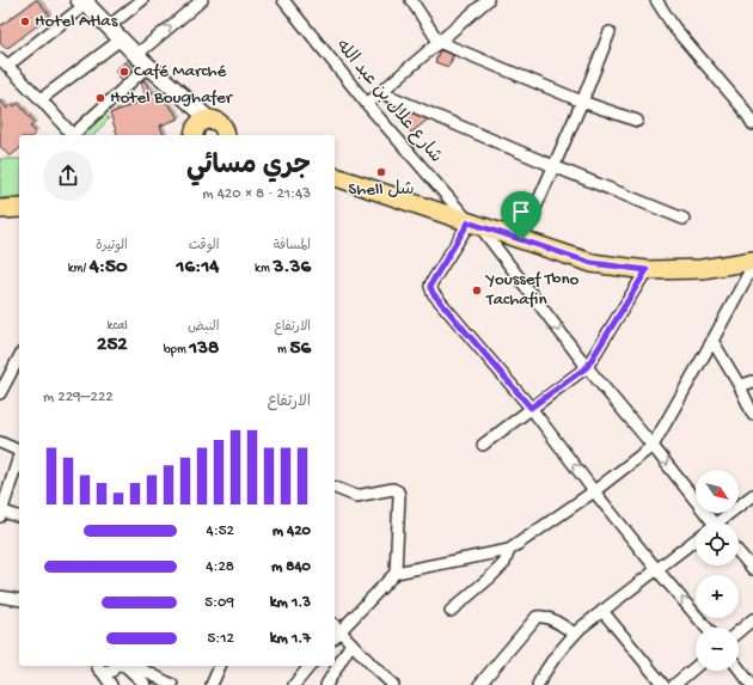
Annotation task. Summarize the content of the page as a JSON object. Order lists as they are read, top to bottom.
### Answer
{
  "streets": {
    "street": ["شارع علال بن عبد الله"]
  },
  "places": [
    "Hotel Atlas",
    "Café Marché",
    "Hotel Boughafer",
    "Shell شل",
    "Youssef Tbno Tachafin"
  ],
  "north": "bottom right",
  "page": {
    "heading": ["جري مسائي", "21:43 · 8 × 420 m"],
    "stats": [
      ["المسافة", "3.36 km"],
      ["الوقت", "16:14"],
      ["الوتيرة", "4:50 /km"],
      ["الارتفاع", "56 m"],
      ["النبض", "138 bpm"],
      ["kcal", "252"]
    ],
    "chart": ["الارتفاع", "222–229 m"],
    "map_buttons": ["+", "−"],
    "list": [
      {
        "name": "420 m",
        "note": "4:52"
      },
      {
        "name": "840 m",
        "note": "4:28"
      },
      {
        "name": "1.3 km",
        "note": "5:09"
      },
      {
        "name": "1.7 km",
        "note": "5:12"
      }
    ]
  }
}
